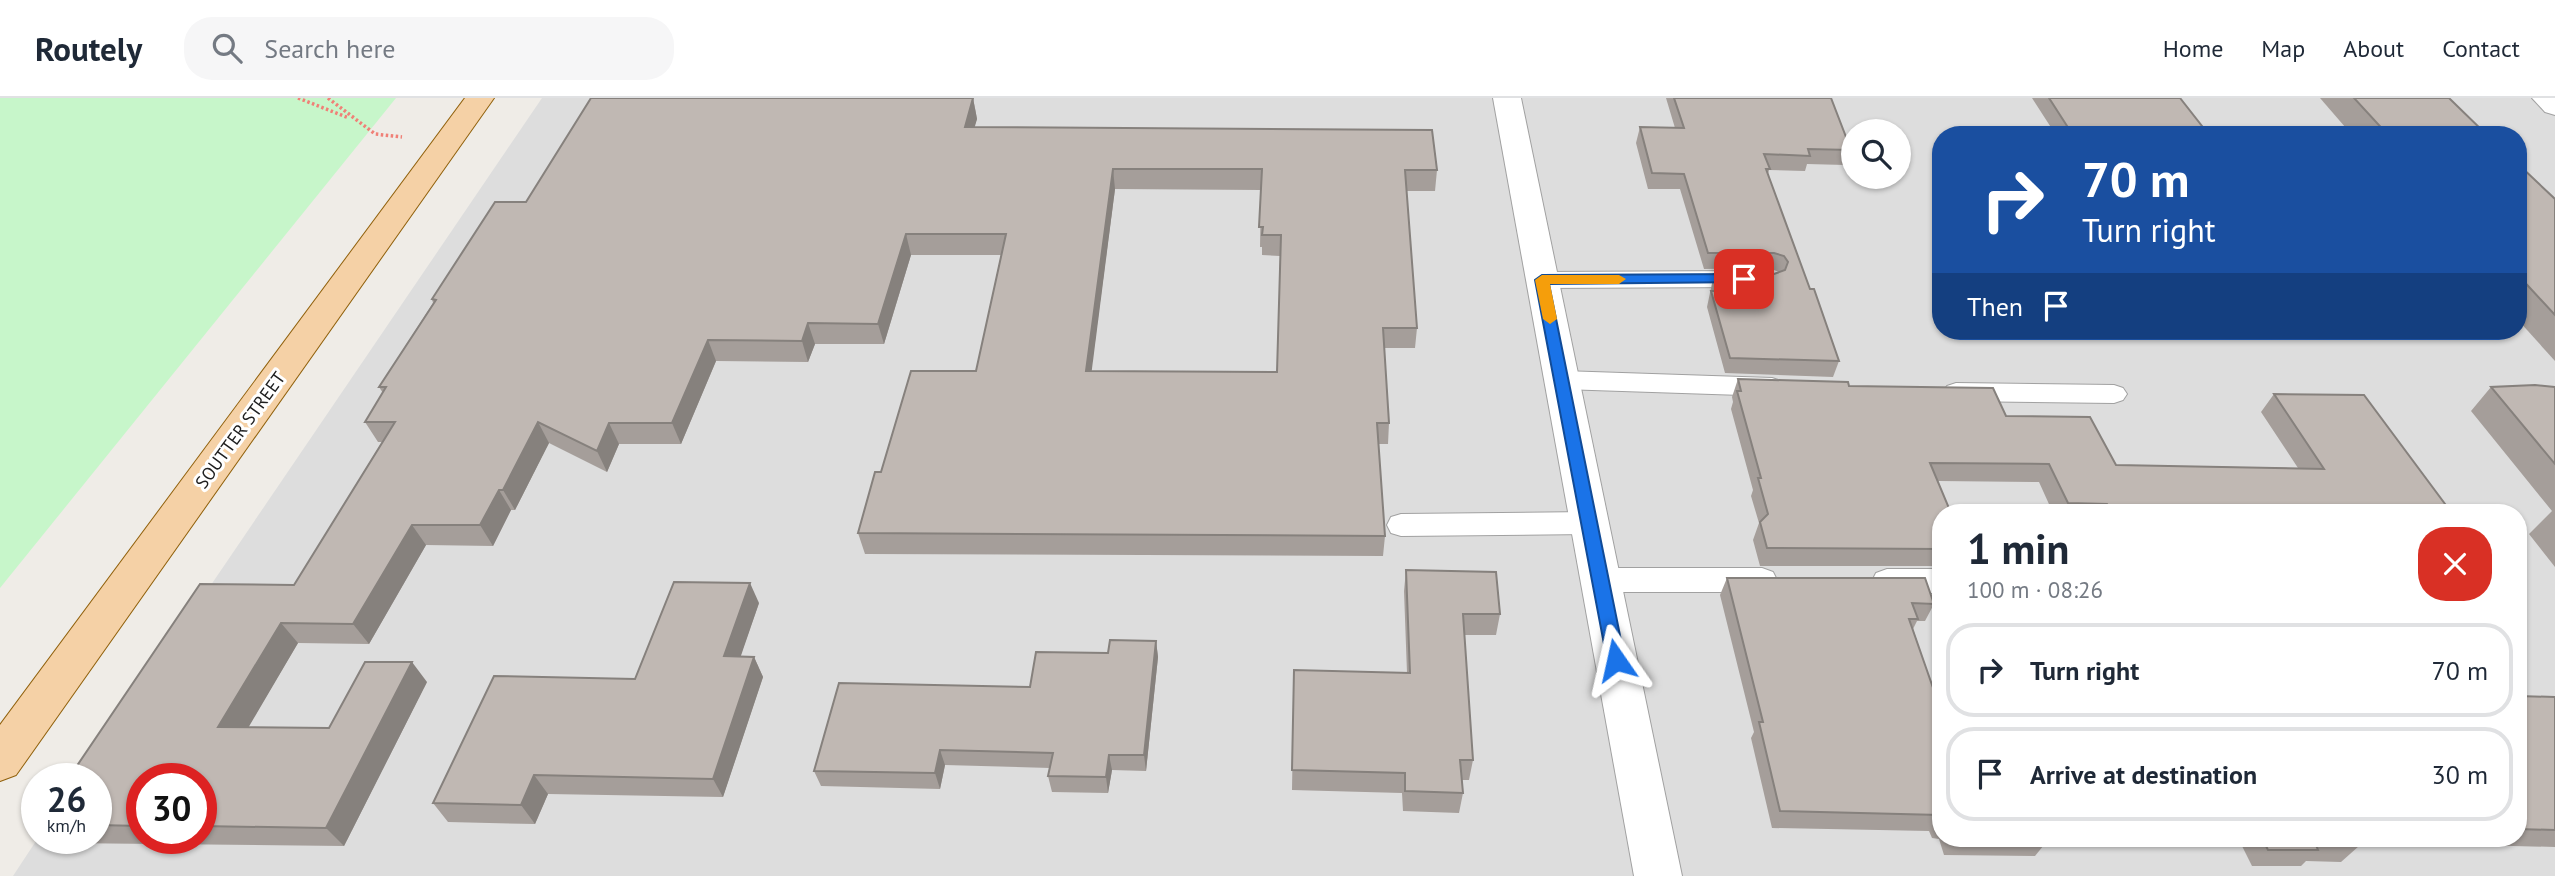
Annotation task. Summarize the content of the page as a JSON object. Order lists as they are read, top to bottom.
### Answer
{
  "streets": {
    "main road": ["SOUTTER STREET"]
  },
  "page": {
    "header": "Routely",
    "search": "Search here",
    "nav": [
      "Home",
      "Map",
      "About",
      "Contact"
    ],
    "turn": ["70 m", "Turn right"],
    "then": "Then",
    "heading": ["1 min", "100 m · 08:26"],
    "list": [
      {
        "name": "Turn right",
        "value": "70 m"
      },
      {
        "name": "Arrive at destination",
        "value": "30 m"
      }
    ],
    "speed": "26 km/h",
    "limit": "30"
  }
}
